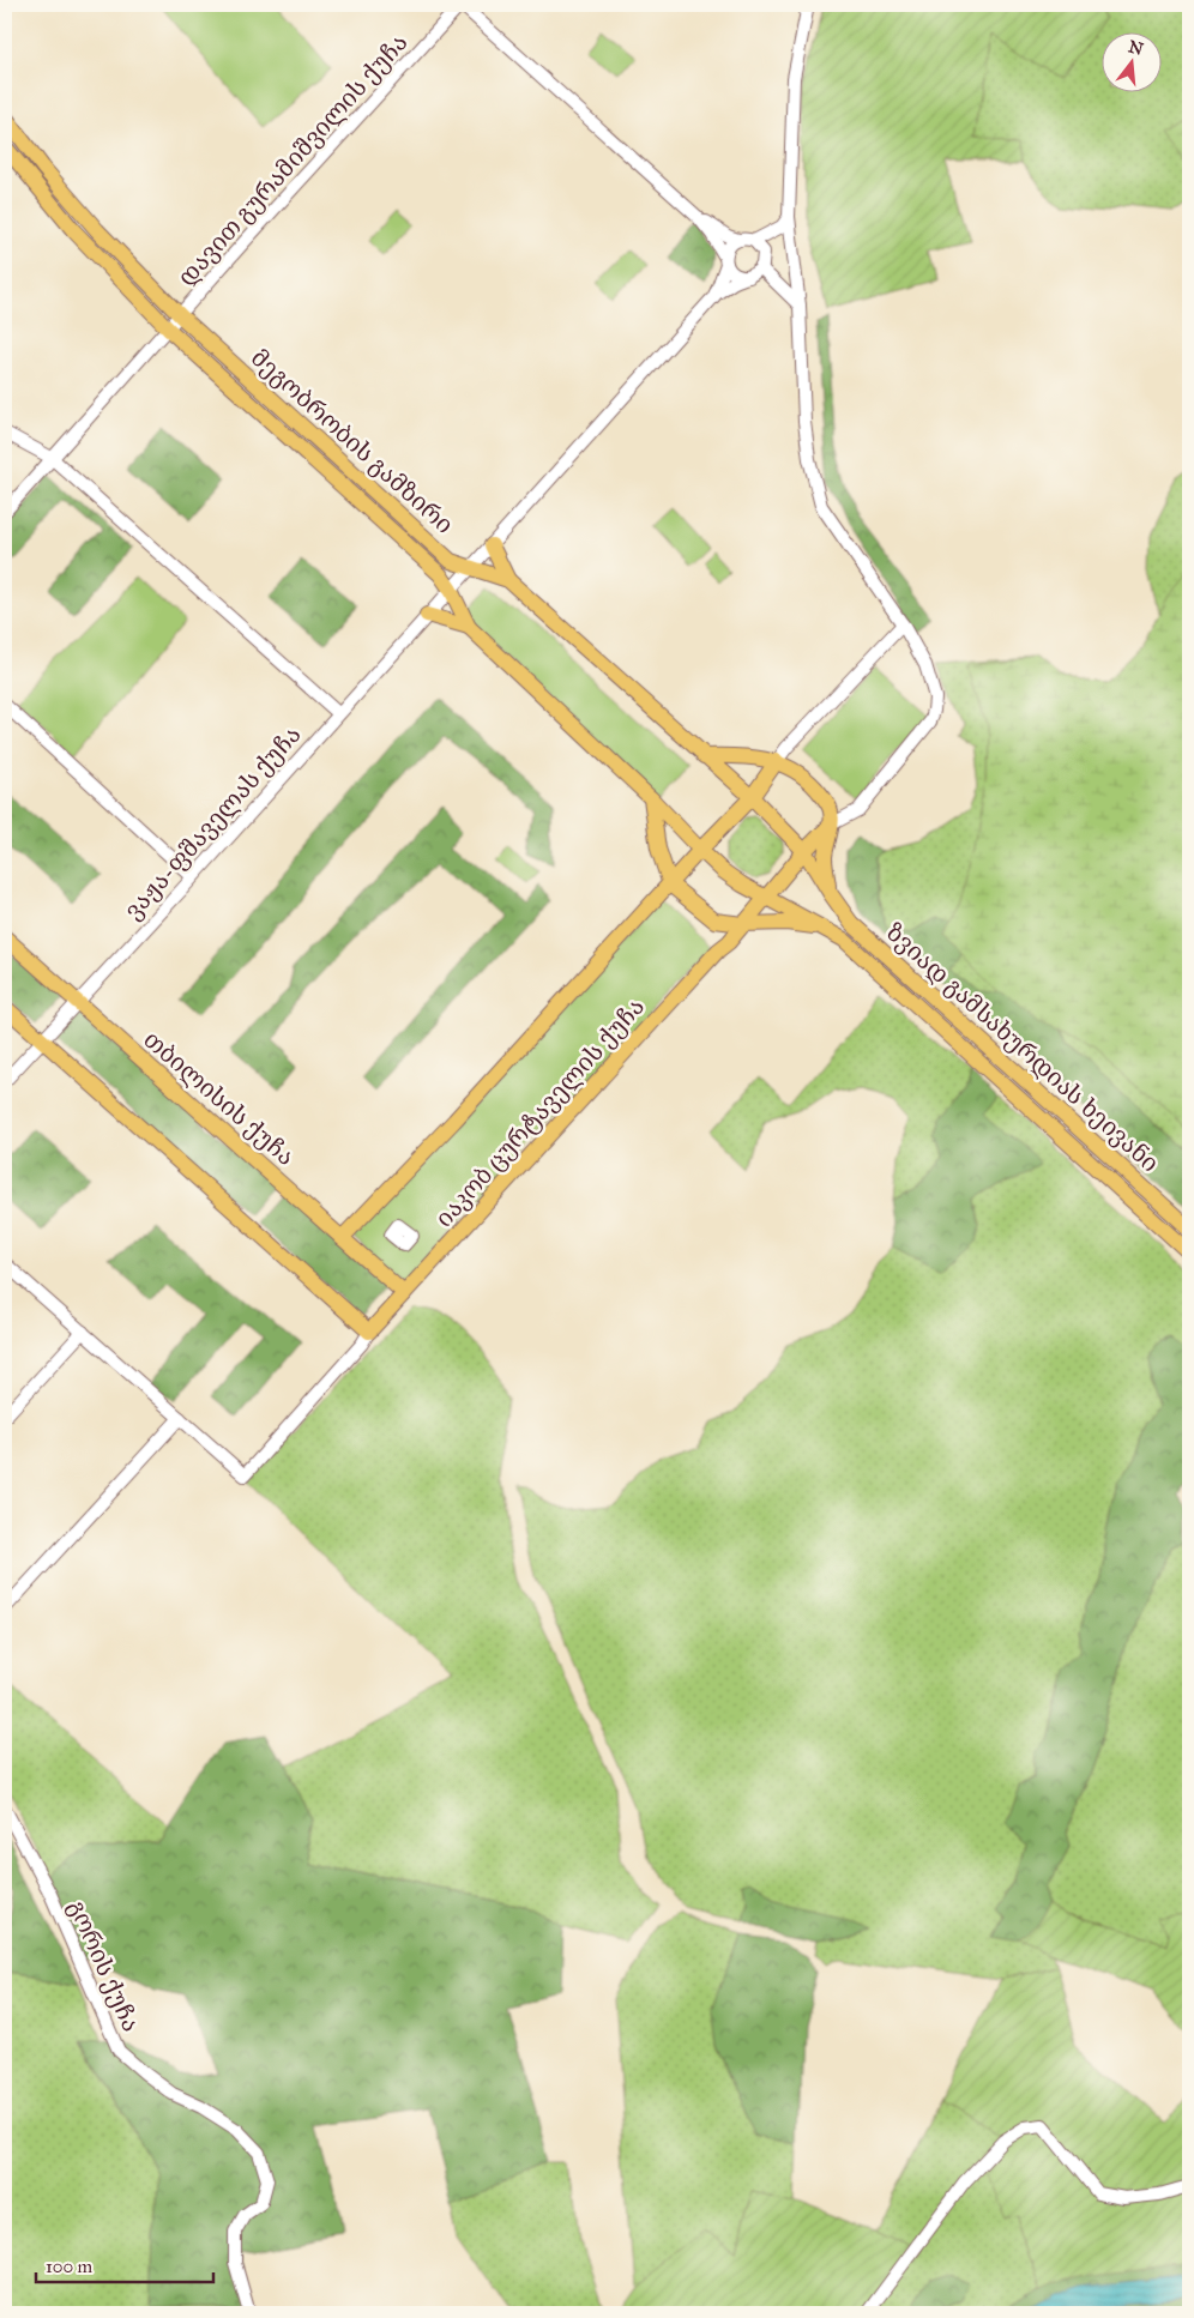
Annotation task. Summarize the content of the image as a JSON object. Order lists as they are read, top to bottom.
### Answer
{
  "streets": {
    "main road": [
      "მეგობრობის გამზირი",
      "ზვიად გამსახურდიას ხეივანი",
      "თბილისის ქუჩა",
      "იაკობ ცურტაველის ქუჩა"
    ],
    "street": ["დავით გურამიშვილის ქუჩა", "ვაჟა-ფშაველას ქუჩა", "გორის ქუჩა"]
  },
  "crossings": [
    ["დავით გურამიშვილის ქუჩა", "მეგობრობის გამზირი"],
    ["მეგობრობის გამზირი", "ვაჟა-ფშაველას ქუჩა"],
    ["მეგობრობის გამზირი", "ზვიად გამსახურდიას ხეივანი"],
    ["ვაჟა-ფშაველას ქუჩა", "თბილისის ქუჩა"],
    ["ზვიად გამსახურდიას ხეივანი", "იაკობ ცურტაველის ქუჩა"],
    ["თბილისის ქუჩა", "იაკობ ცურტაველის ქუჩა"]
  ],
  "scale_bar": "100 m",
  "north": "top"
}
